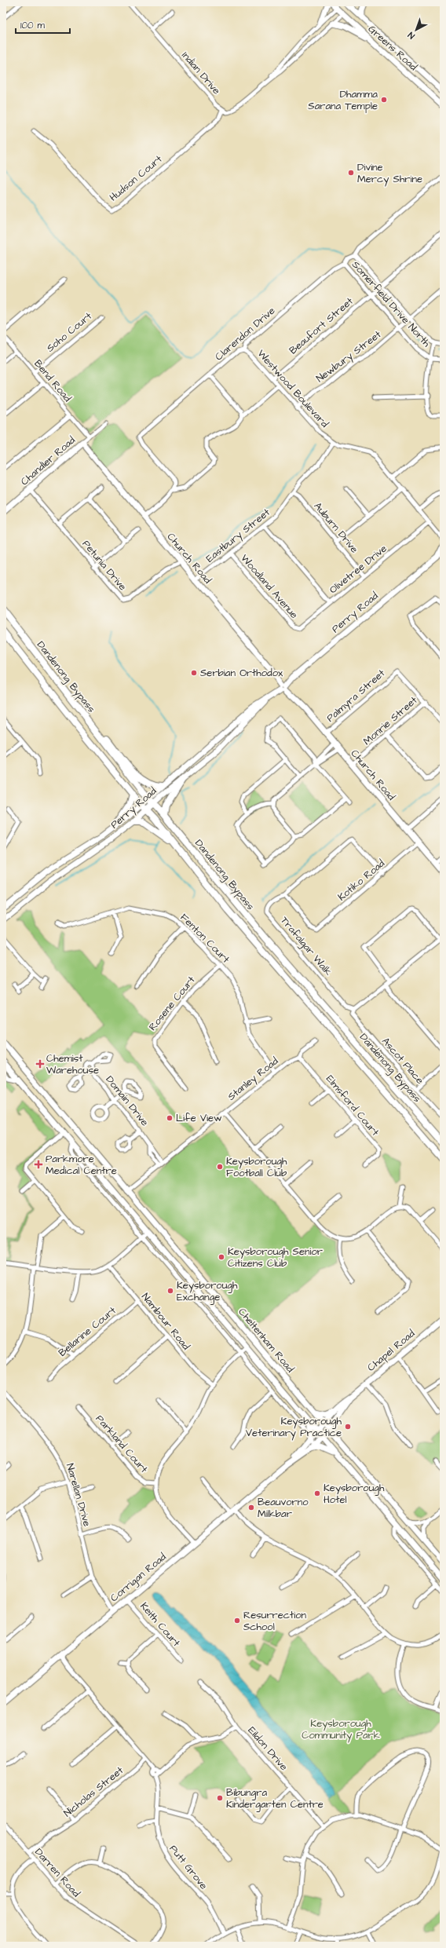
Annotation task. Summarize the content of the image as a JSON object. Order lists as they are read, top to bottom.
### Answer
{
  "streets": {
    "highway": ["Dandenong Bypass"],
    "main road": [
      "Greens Road",
      "Chandler Road",
      "Church Road",
      "Perry Road",
      "Cheltenham Road",
      "Chapel Road",
      "Corrigan Road"
    ],
    "street": [
      "Indian Drive",
      "Hudson Court",
      "Somerfield Drive North",
      "Beaufort Street",
      "Soho Court",
      "Clarendon Drive",
      "Newbury Street",
      "Bend Road",
      "Westwood Boulevard",
      "Auburn Drive",
      "Eastbury Street",
      "Petunia Drive",
      "Olivetree Drive",
      "Woodland Avenue",
      "Palmyra Street",
      "Monrie Street",
      "Kotiko Road",
      "Fenton Court",
      "Trafalgar Walk",
      "Rosene Court",
      "Ascot Place",
      "Stanley Road",
      "Domain Drive",
      "Elmsford Court",
      "Nambour Road",
      "Bellarine Court",
      "Parkland Court",
      "Narellan Drive",
      "Keith Court",
      "Eildon Drive",
      "Nicholas Street",
      "Putt Grove",
      "Darren Road"
    ]
  },
  "crossings": [
    ["Indian Drive", "Hudson Court"],
    ["Somerfield Drive North", "Beaufort Street"],
    ["Somerfield Drive North", "Clarendon Drive"],
    ["Somerfield Drive North", "Newbury Street"],
    ["Beaufort Street", "Westwood Boulevard"],
    ["Soho Court", "Bend Road"],
    ["Clarendon Drive", "Westwood Boulevard"],
    ["Newbury Street", "Westwood Boulevard"],
    ["Bend Road", "Chandler Road"],
    ["Westwood Boulevard", "Eastbury Street"],
    ["Westwood Boulevard", "Olivetree Drive"],
    ["Westwood Boulevard", "Perry Road"],
    ["Chandler Road", "Church Road"],
    ["Chandler Road", "Petunia Drive"],
    ["Auburn Drive", "Eastbury Street"],
    ["Auburn Drive", "Olivetree Drive"],
    ["Eastbury Street", "Church Road"],
    ["Eastbury Street", "Woodland Avenue"],
    ["Church Road", "Petunia Drive"],
    ["Church Road", "Perry Road"],
    ["Church Road", "Palmyra Street"],
    ["Church Road", "Monrie Street"],
    ["Church Road", "Kotiko Road"],
    ["Olivetree Drive", "Woodland Avenue"],
    ["Perry Road", "Dandenong Bypass"],
    ["Palmyra Street", "Monrie Street"],
    ["Kotiko Road", "Trafalgar Walk"],
    ["Fenton Court", "Rosene Court"],
    ["Fenton Court", "Stanley Road"],
    ["Trafalgar Walk", "Ascot Place"],
    ["Stanley Road", "Domain Drive"],
    ["Stanley Road", "Elmsford Court"],
    ["Stanley Road", "Cheltenham Road"],
    ["Nambour Road", "Bellarine Court"],
    ["Cheltenham Road", "Chapel Road"],
    ["Cheltenham Road", "Corrigan Road"],
    ["Chapel Road", "Corrigan Road"],
    ["Narellan Drive", "Corrigan Road"],
    ["Corrigan Road", "Keith Court"],
    ["Corrigan Road", "Putt Grove"],
    ["Nicholas Street", "Putt Grove"],
    ["Nicholas Street", "Darren Road"]
  ],
  "parks": ["Keysborough Community Park"],
  "places": {
    "other": [
      "Dhamma Sarana Temple",
      "Divine Mercy Shrine",
      "Serbian Orthodox",
      "Life View",
      "Keysborough Football Club",
      "Keysborough Senior Citizens Club",
      "Keysborough Exchange",
      "Keysborough Veterinary Practice",
      "Keysborough Hotel",
      "Beauvorno Milkbar",
      "Resurrection School",
      "Bibungra Kindergarten Centre"
    ],
    "health": ["Chemist Warehouse", "Parkmore Medical Centre"]
  },
  "scale_bar": "100 m",
  "north": "bottom left"
}
